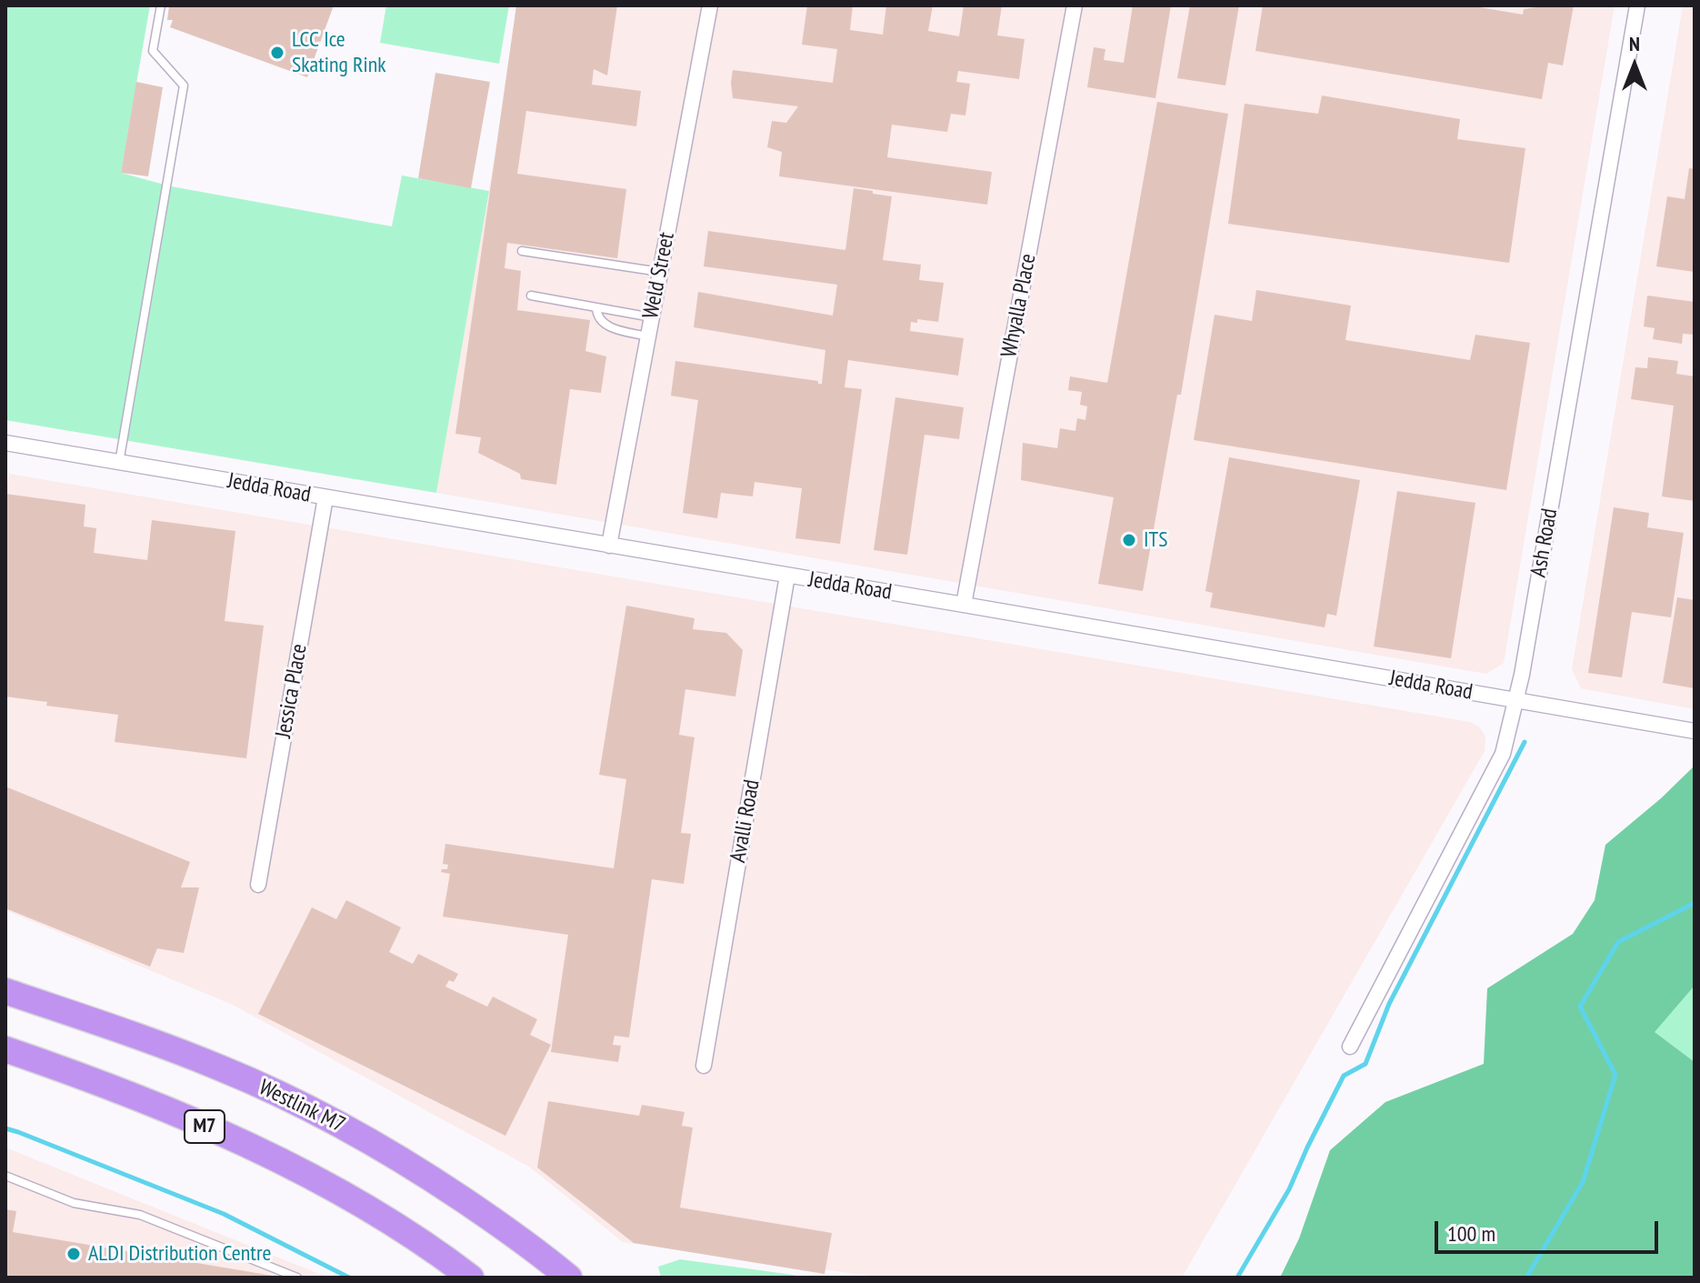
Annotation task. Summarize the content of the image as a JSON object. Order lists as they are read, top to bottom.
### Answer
{
  "streets": {
    "highway": ["Westlink M7", "M7"],
    "street": [
      "Weld Street",
      "Whyalla Place",
      "Jedda Road",
      "Ash Road",
      "Jessica Place",
      "Avalli Road"
    ]
  },
  "crossings": [
    ["Weld Street", "Jedda Road"],
    ["Whyalla Place", "Jedda Road"],
    ["Jedda Road", "Ash Road"],
    ["Jedda Road", "Jessica Place"],
    ["Jedda Road", "Avalli Road"]
  ],
  "places": ["LCC Ice Skating Rink", "ITS", "ALDI Distribution Centre"],
  "scale_bar": "100 m",
  "north": "top"
}
